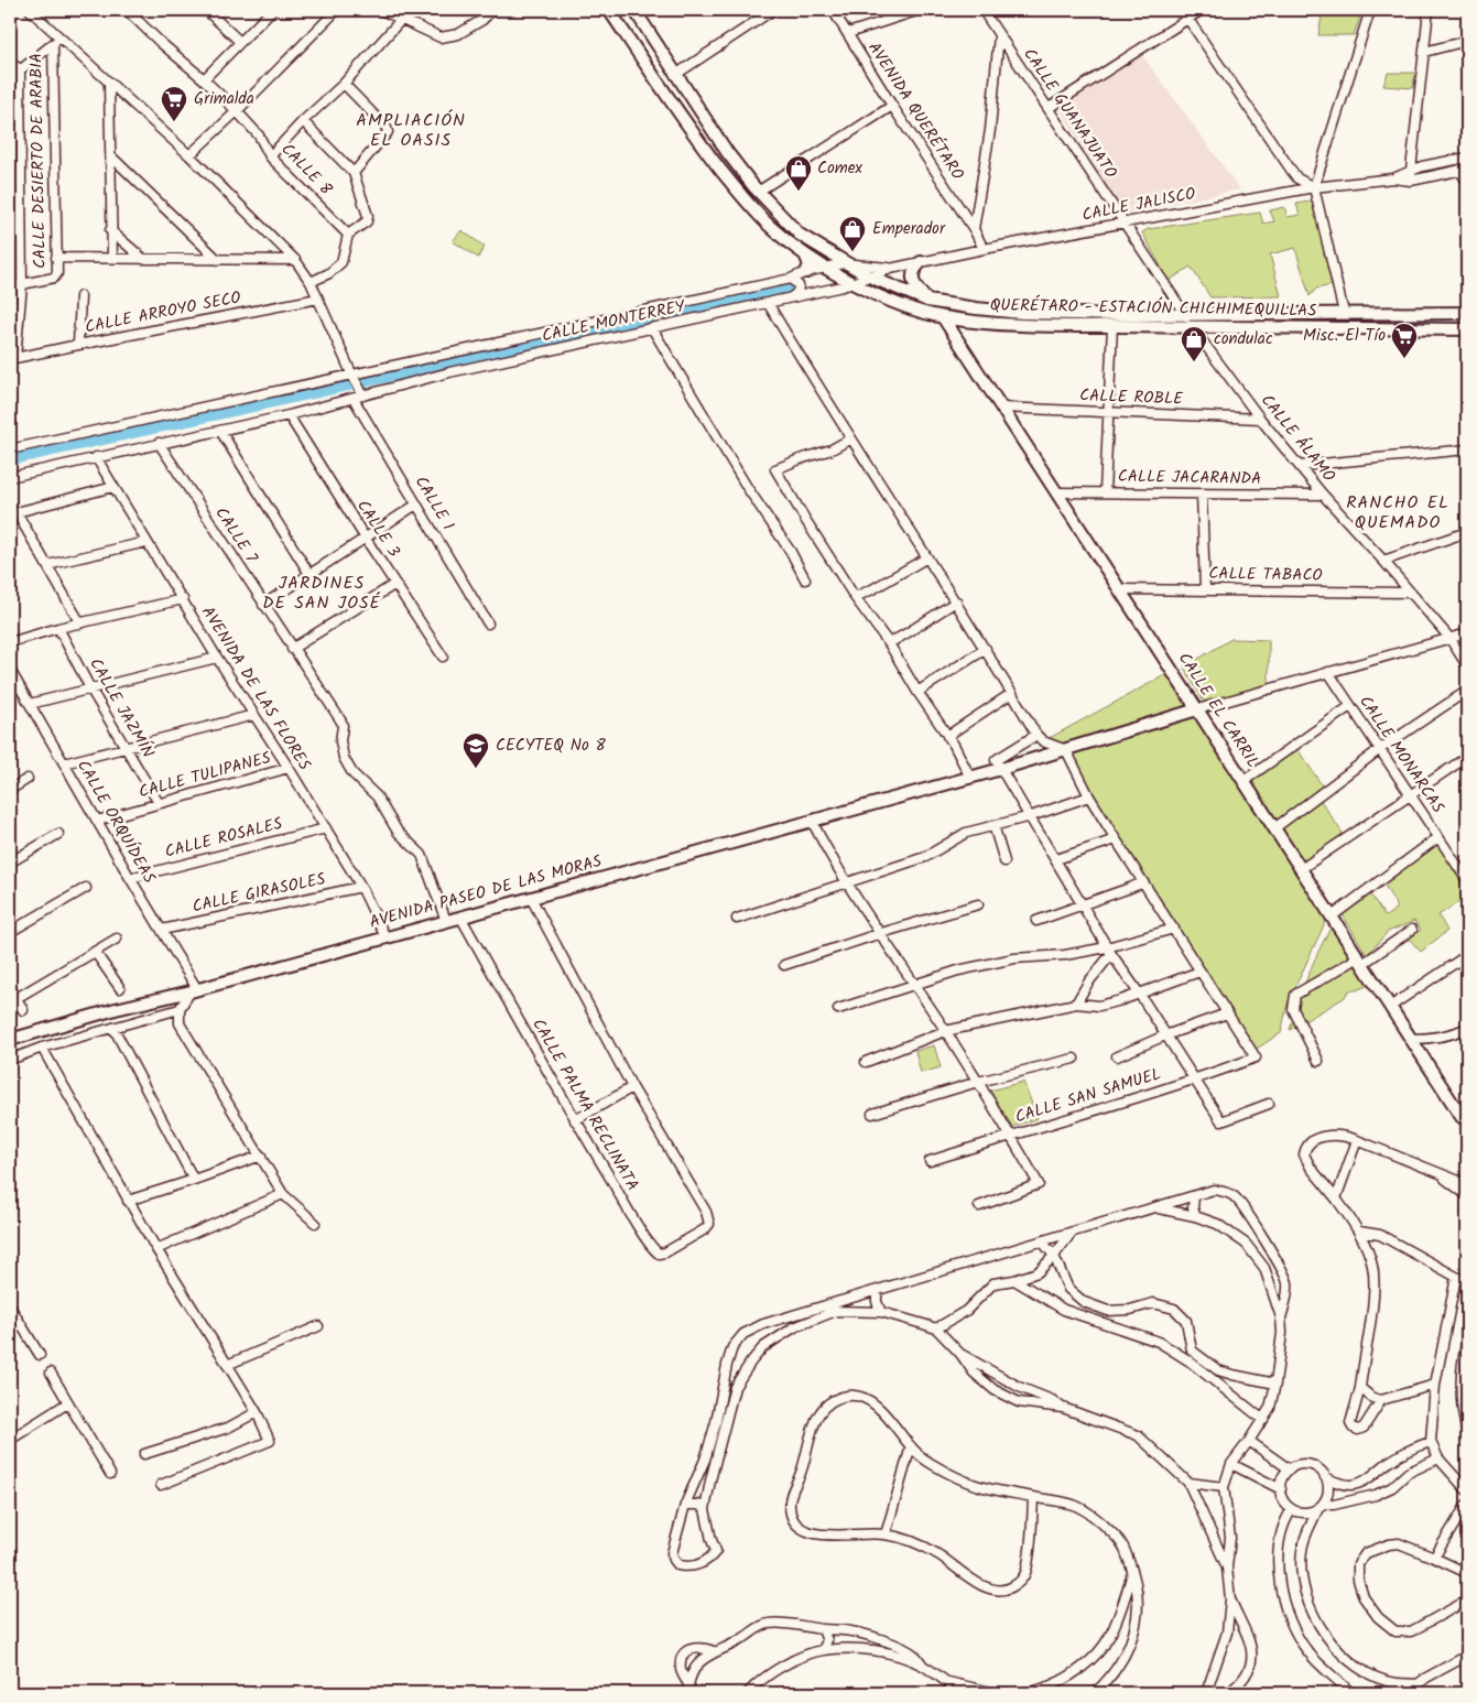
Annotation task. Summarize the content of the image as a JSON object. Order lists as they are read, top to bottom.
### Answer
{
  "streets": {
    "main road": ["QUERÉTARO - ESTACIÓN CHICHIMEQUILLAS", "CALLE EL CARRIL", "AVENIDA PASEO DE LAS MORAS"],
    "street": [
      "AVENIDA QUERÉTARO",
      "CALLE GUANAJUATO",
      "CALLE DESIERTO DE ARABIA",
      "CALLE 8",
      "CALLE JALISCO",
      "CALLE ARROYO SECO",
      "CALLE MONTERREY",
      "CALLE ROBLE",
      "CALLE ÁLAMO",
      "CALLE JACARANDA",
      "CALLE 1",
      "CALLE 3",
      "CALLE 7",
      "CALLE TABACO",
      "AVENIDA DE LAS FLORES",
      "CALLE JAZMÍN",
      "CALLE MONARCAS",
      "CALLE TULIPANES",
      "CALLE ORQUÍDEAS",
      "CALLE ROSALES",
      "CALLE GIRASOLES",
      "CALLE SAN SAMUEL",
      "CALLE PALMA RECLINATA"
    ]
  },
  "crossings": [
    ["AVENIDA QUERÉTARO", "CALLE JALISCO"],
    ["CALLE GUANAJUATO", "CALLE JALISCO"],
    ["CALLE GUANAJUATO", "QUERÉTARO - ESTACIÓN CHICHIMEQUILLAS"],
    ["CALLE JALISCO", "QUERÉTARO - ESTACIÓN CHICHIMEQUILLAS"],
    ["CALLE JALISCO", "CALLE MONTERREY"],
    ["QUERÉTARO - ESTACIÓN CHICHIMEQUILLAS", "CALLE MONTERREY"],
    ["QUERÉTARO - ESTACIÓN CHICHIMEQUILLAS", "CALLE ÁLAMO"],
    ["QUERÉTARO - ESTACIÓN CHICHIMEQUILLAS", "CALLE EL CARRIL"],
    ["CALLE MONTERREY", "CALLE 1"],
    ["CALLE MONTERREY", "CALLE 3"],
    ["CALLE MONTERREY", "CALLE 7"],
    ["CALLE MONTERREY", "AVENIDA DE LAS FLORES"],
    ["CALLE ROBLE", "CALLE ÁLAMO"],
    ["CALLE ROBLE", "CALLE EL CARRIL"],
    ["CALLE ÁLAMO", "CALLE JACARANDA"],
    ["CALLE ÁLAMO", "CALLE TABACO"],
    ["CALLE JACARANDA", "CALLE EL CARRIL"],
    ["CALLE 7", "AVENIDA PASEO DE LAS MORAS"],
    ["CALLE TABACO", "CALLE EL CARRIL"],
    ["AVENIDA DE LAS FLORES", "CALLE TULIPANES"],
    ["AVENIDA DE LAS FLORES", "CALLE ROSALES"],
    ["AVENIDA DE LAS FLORES", "AVENIDA PASEO DE LAS MORAS"],
    ["AVENIDA DE LAS FLORES", "CALLE GIRASOLES"],
    ["CALLE JAZMÍN", "CALLE TULIPANES"],
    ["CALLE EL CARRIL", "AVENIDA PASEO DE LAS MORAS"],
    ["CALLE TULIPANES", "CALLE ORQUÍDEAS"],
    ["CALLE ORQUÍDEAS", "CALLE ROSALES"],
    ["CALLE ORQUÍDEAS", "AVENIDA PASEO DE LAS MORAS"],
    ["CALLE ORQUÍDEAS", "CALLE GIRASOLES"],
    ["AVENIDA PASEO DE LAS MORAS", "CALLE PALMA RECLINATA"]
  ],
  "districts": ["AMPLIACIÓN EL OASIS", "RANCHO EL QUEMADO", "JARDINES DE SAN JOSÉ"],
  "places": {
    "supermarket": ["Grimalda", "Misc. El Tío"],
    "shop": ["Comex", "Emperador", "condulac"],
    "school or university": ["CECYTEQ No 8"]
  }
}
